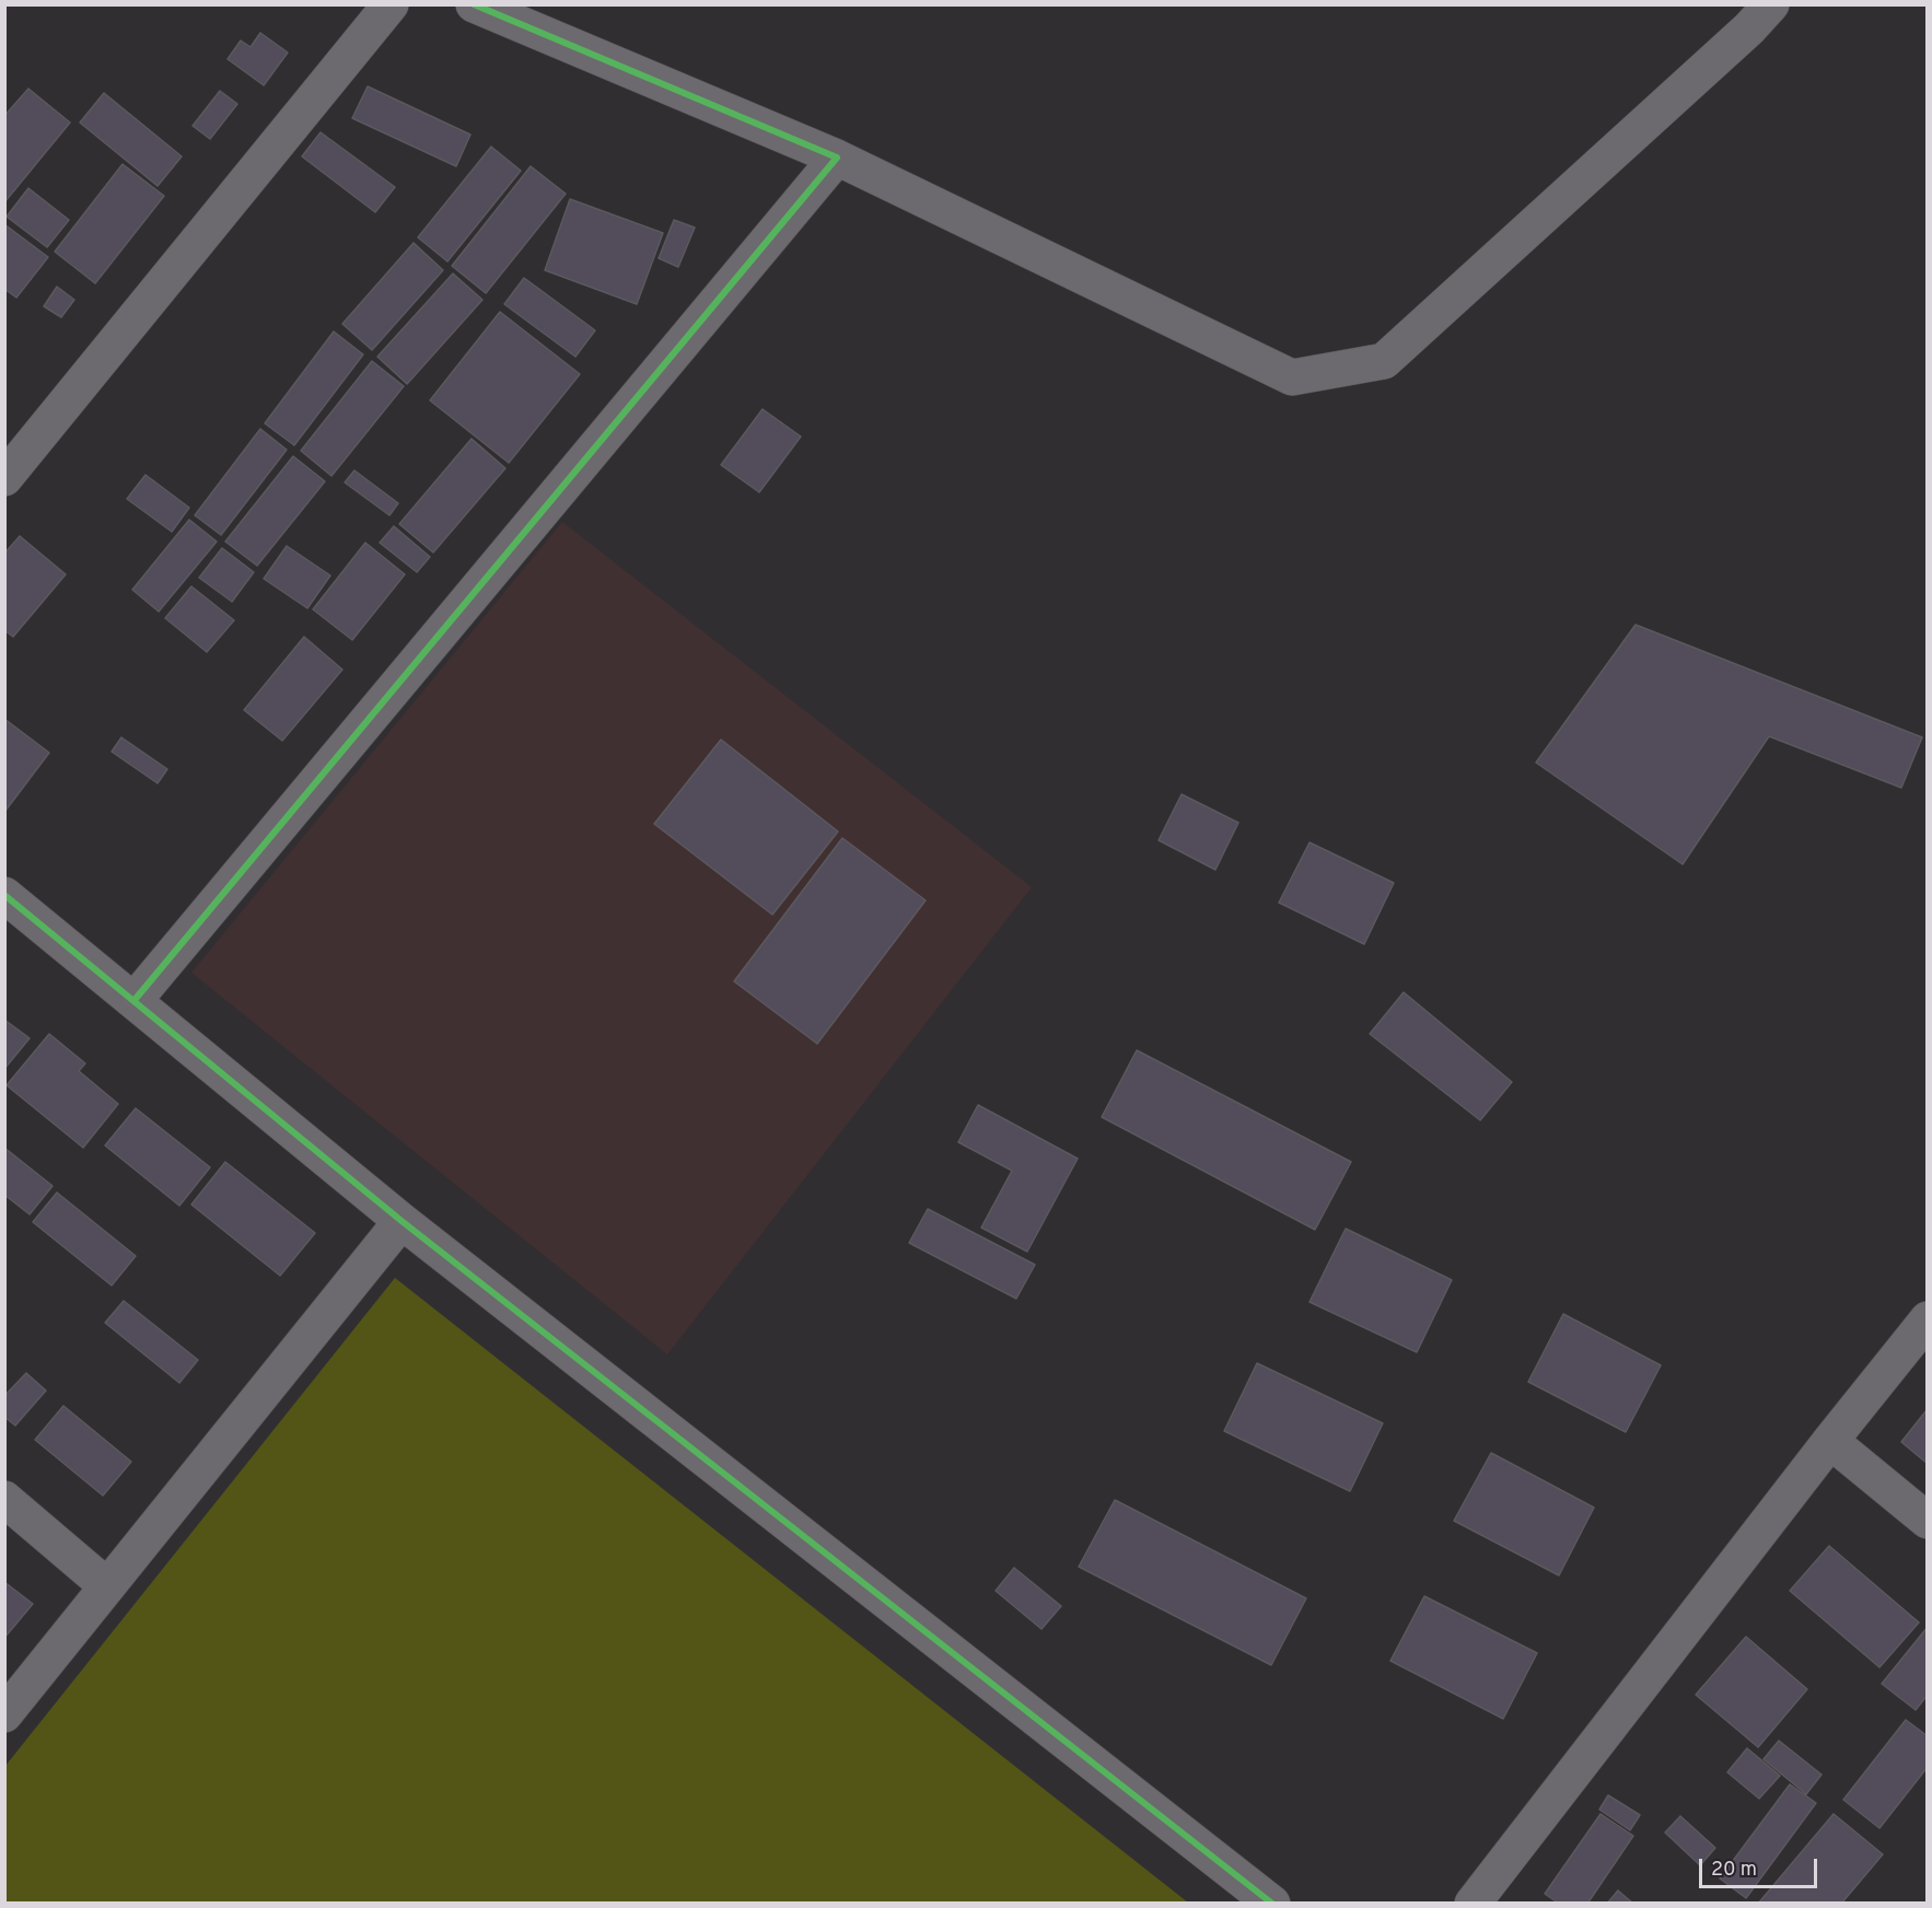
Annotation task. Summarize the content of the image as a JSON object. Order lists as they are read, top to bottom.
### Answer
{
  "scale_bar": "20 m"
}
